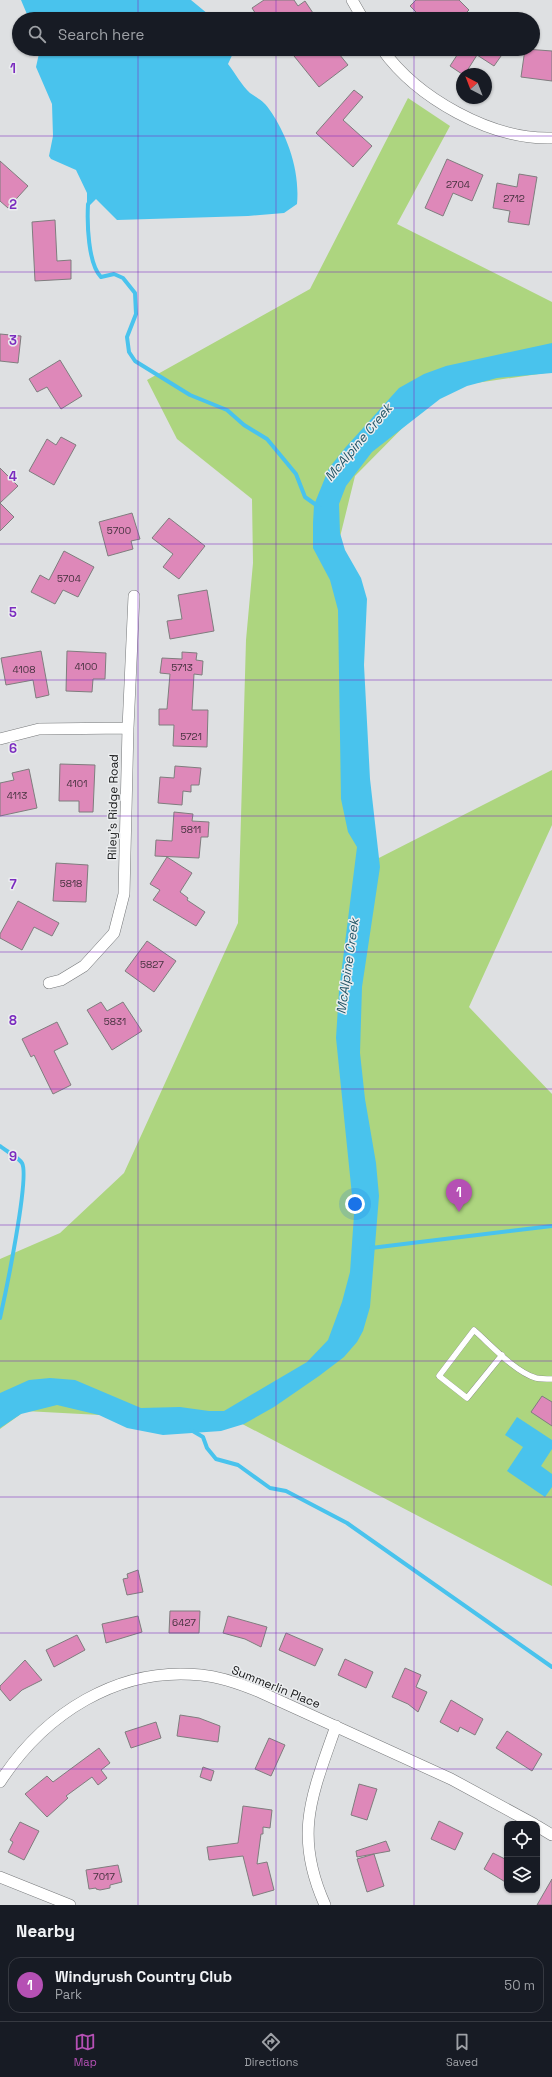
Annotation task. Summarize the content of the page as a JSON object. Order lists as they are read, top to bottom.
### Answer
{
  "streets": {
    "street": ["Riley's Ridge Road", "Summerlin Place"]
  },
  "water": ["McAlpine Creek"],
  "house_numbers": [
    "2704",
    "2712",
    "5700",
    "5704",
    "4100",
    "5713",
    "4108",
    "5721",
    "4101",
    "4113",
    "5811",
    "5818",
    "5827",
    "5831",
    "6427",
    "7017"
  ],
  "north": "top left",
  "page": {
    "search": "Search here",
    "pins": "1",
    "heading": "Nearby",
    "list": [
      {
        "mark": "1",
        "name": "Windyrush Country Club",
        "note": "Park",
        "value": "50 m"
      }
    ],
    "nav": ["Map", "Directions", "Saved"]
  },
  "grid": {
    "rows": [
      "1",
      "2",
      "3",
      "4",
      "5",
      "6",
      "7",
      "8",
      "9"
    ]
  }
}
